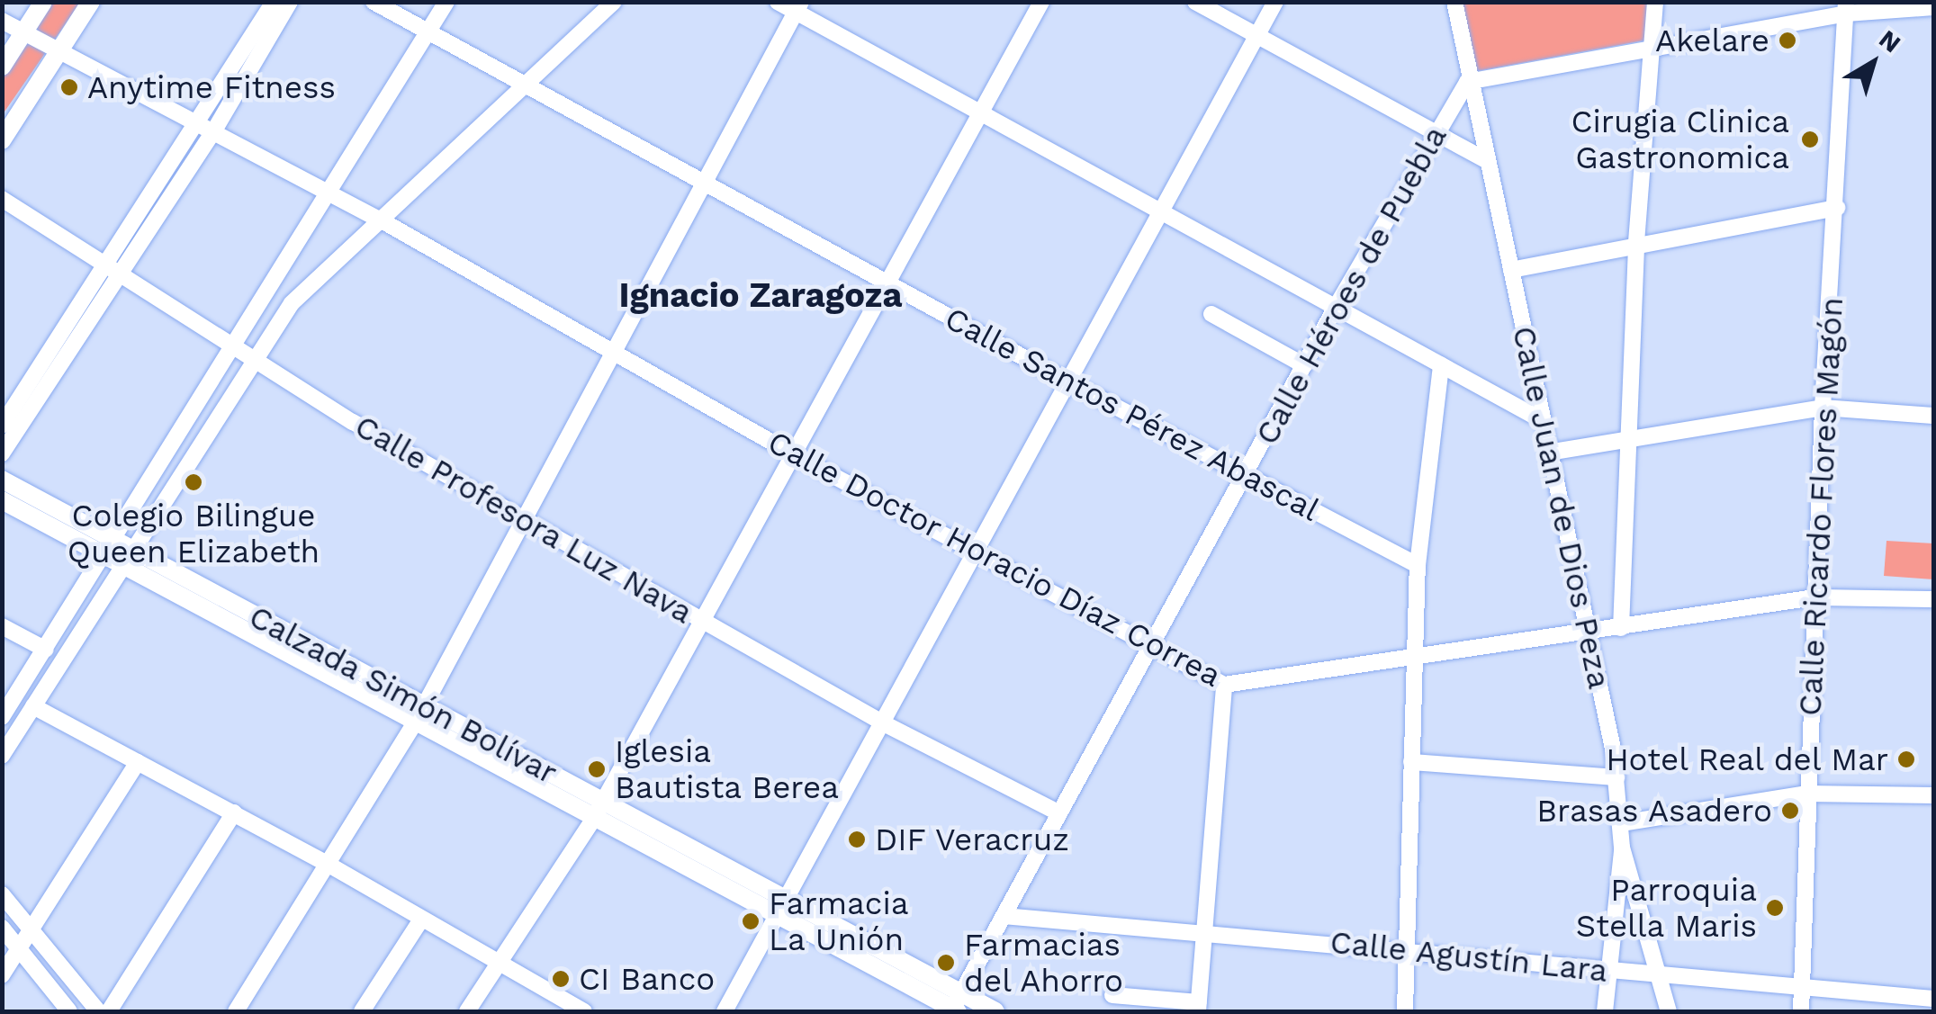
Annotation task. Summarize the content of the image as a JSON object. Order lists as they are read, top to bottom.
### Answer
{
  "streets": {
    "main road": ["Calzada Simón Bolívar"],
    "street": [
      "Calle Héroes de Puebla",
      "Calle Santos Pérez Abascal",
      "Calle Ricardo Flores Magón",
      "Calle Juan de Dios Peza",
      "Calle Profesora Luz Nava",
      "Calle Doctor Horacio Díaz Correa",
      "Calle Agustín Lara"
    ]
  },
  "crossings": [
    ["Calle Héroes de Puebla", "Calle Santos Pérez Abascal"],
    ["Calle Héroes de Puebla", "Calle Juan de Dios Peza"],
    ["Calle Héroes de Puebla", "Calle Profesora Luz Nava"],
    ["Calle Héroes de Puebla", "Calle Doctor Horacio Díaz Correa"],
    ["Calle Héroes de Puebla", "Calzada Simón Bolívar"],
    ["Calle Héroes de Puebla", "Calle Agustín Lara"],
    ["Calle Ricardo Flores Magón", "Calle Doctor Horacio Díaz Correa"],
    ["Calle Ricardo Flores Magón", "Calle Agustín Lara"],
    ["Calle Juan de Dios Peza", "Calle Doctor Horacio Díaz Correa"],
    ["Calle Juan de Dios Peza", "Calle Agustín Lara"]
  ],
  "districts": ["Ignacio Zaragoza"],
  "places": [
    "Akelare",
    "Anytime Fitness",
    "Cirugia Clinica Gastronomica",
    "Colegio Bilingue Queen Elizabeth",
    "Hotel Real del Mar",
    "Iglesia Bautista Berea",
    "Brasas Asadero",
    "DIF Veracruz",
    "Parroquia Stella Maris",
    "Farmacia La Unión",
    "Farmacias del Ahorro",
    "CI Banco"
  ],
  "north": "top right"
}
